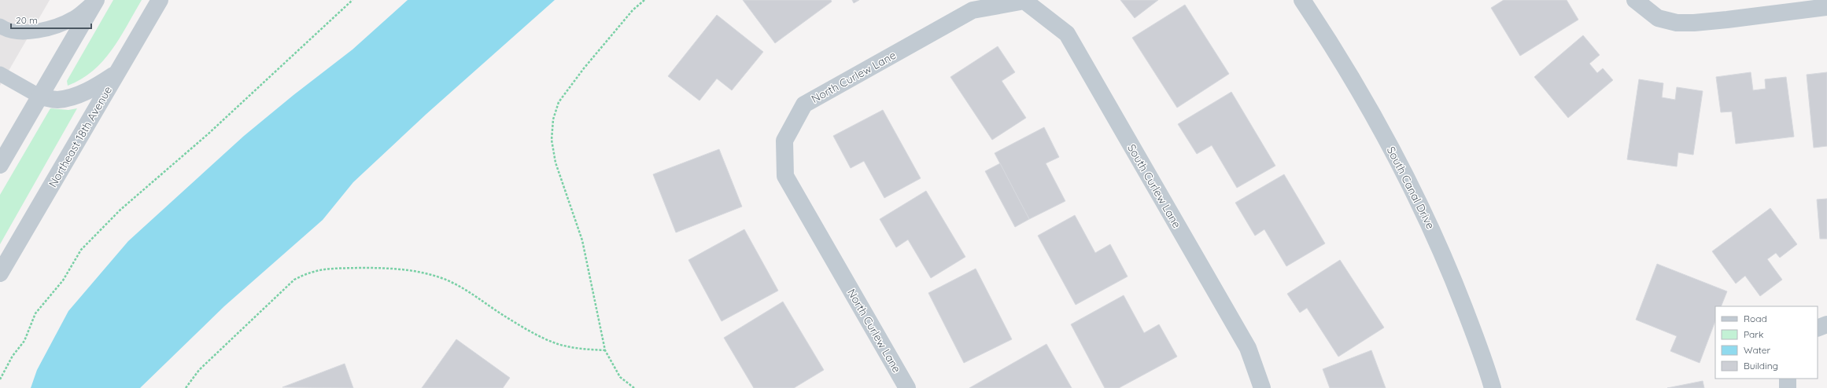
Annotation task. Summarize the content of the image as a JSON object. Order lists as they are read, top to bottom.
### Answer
{
  "streets": {
    "street": [
      "North Curlew Lane",
      "Northeast 18th Avenue",
      "South Curlew Lane",
      "South Canal Drive"
    ]
  },
  "crossings": [
    ["North Curlew Lane", "South Curlew Lane"]
  ],
  "legend": [
    "Road",
    "Park",
    "Water",
    "Building"
  ],
  "scale_bar": "20 m"
}
